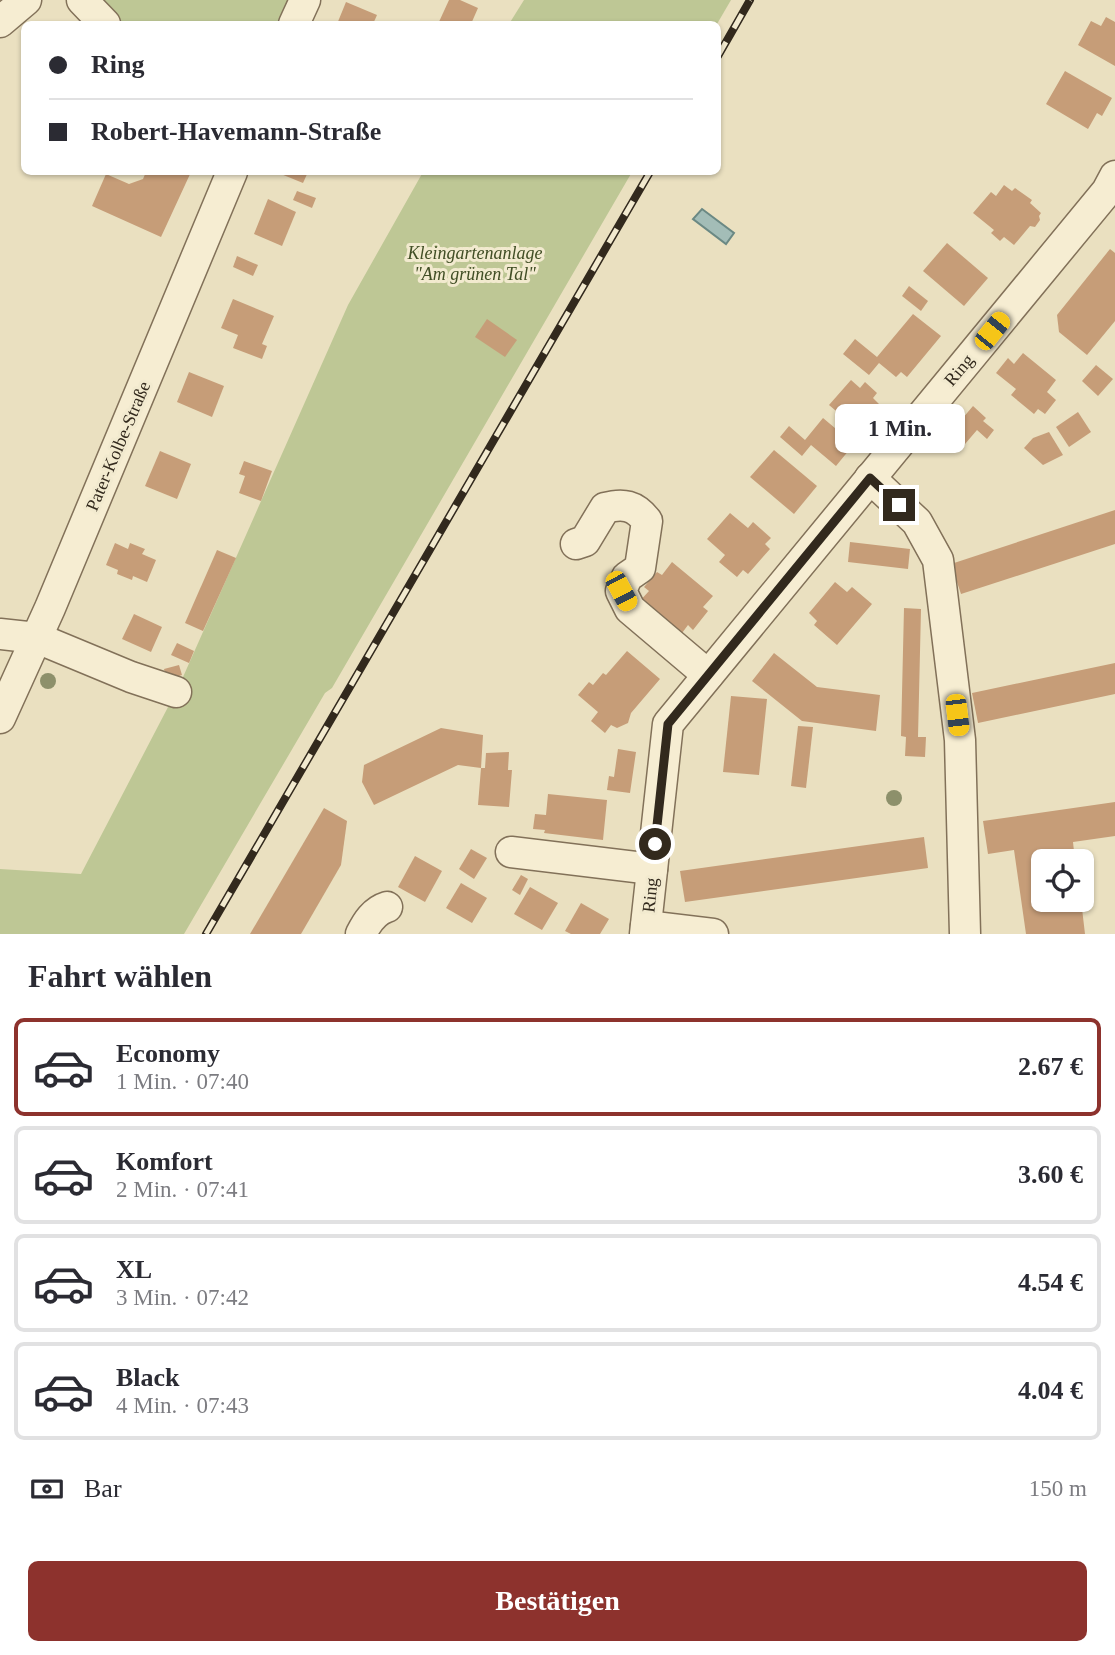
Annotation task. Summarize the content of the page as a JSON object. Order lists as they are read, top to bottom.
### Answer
{
  "streets": {
    "street": ["Ring", "Pater-Kolbe-Straße"]
  },
  "parks": ["Kleingartenanlage \"Am grünen Tal\""],
  "page": {
    "banner": ["Ring", "Robert-Havemann-Straße"],
    "bubble": "1 Min.",
    "heading": "Fahrt wählen",
    "list": [
      {
        "name": "Economy",
        "note": "1 Min. · 07:40",
        "value": "2.67 €"
      },
      {
        "name": "Komfort",
        "note": "2 Min. · 07:41",
        "value": "3.60 €"
      },
      {
        "name": "XL",
        "note": "3 Min. · 07:42",
        "value": "4.54 €"
      },
      {
        "name": "Black",
        "note": "4 Min. · 07:43",
        "value": "4.04 €"
      }
    ],
    "pay": ["Bar", "150 m"],
    "buttons": "Bestätigen"
  }
}
